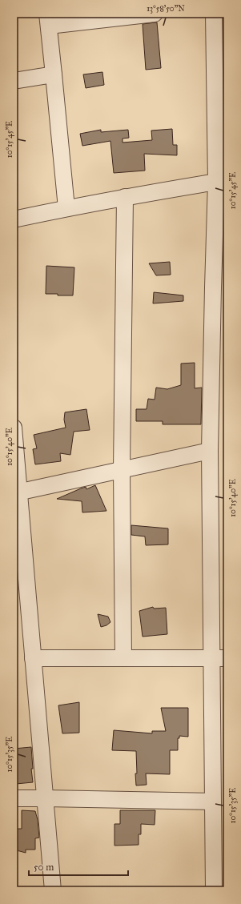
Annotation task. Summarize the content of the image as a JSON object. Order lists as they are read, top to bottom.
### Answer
{
  "scale_bar": "50 m",
  "coordinates": [
    "13°58'50\"N",
    "10°15'45\"E",
    "10°15'40\"E",
    "10°15'35\"E"
  ]
}
